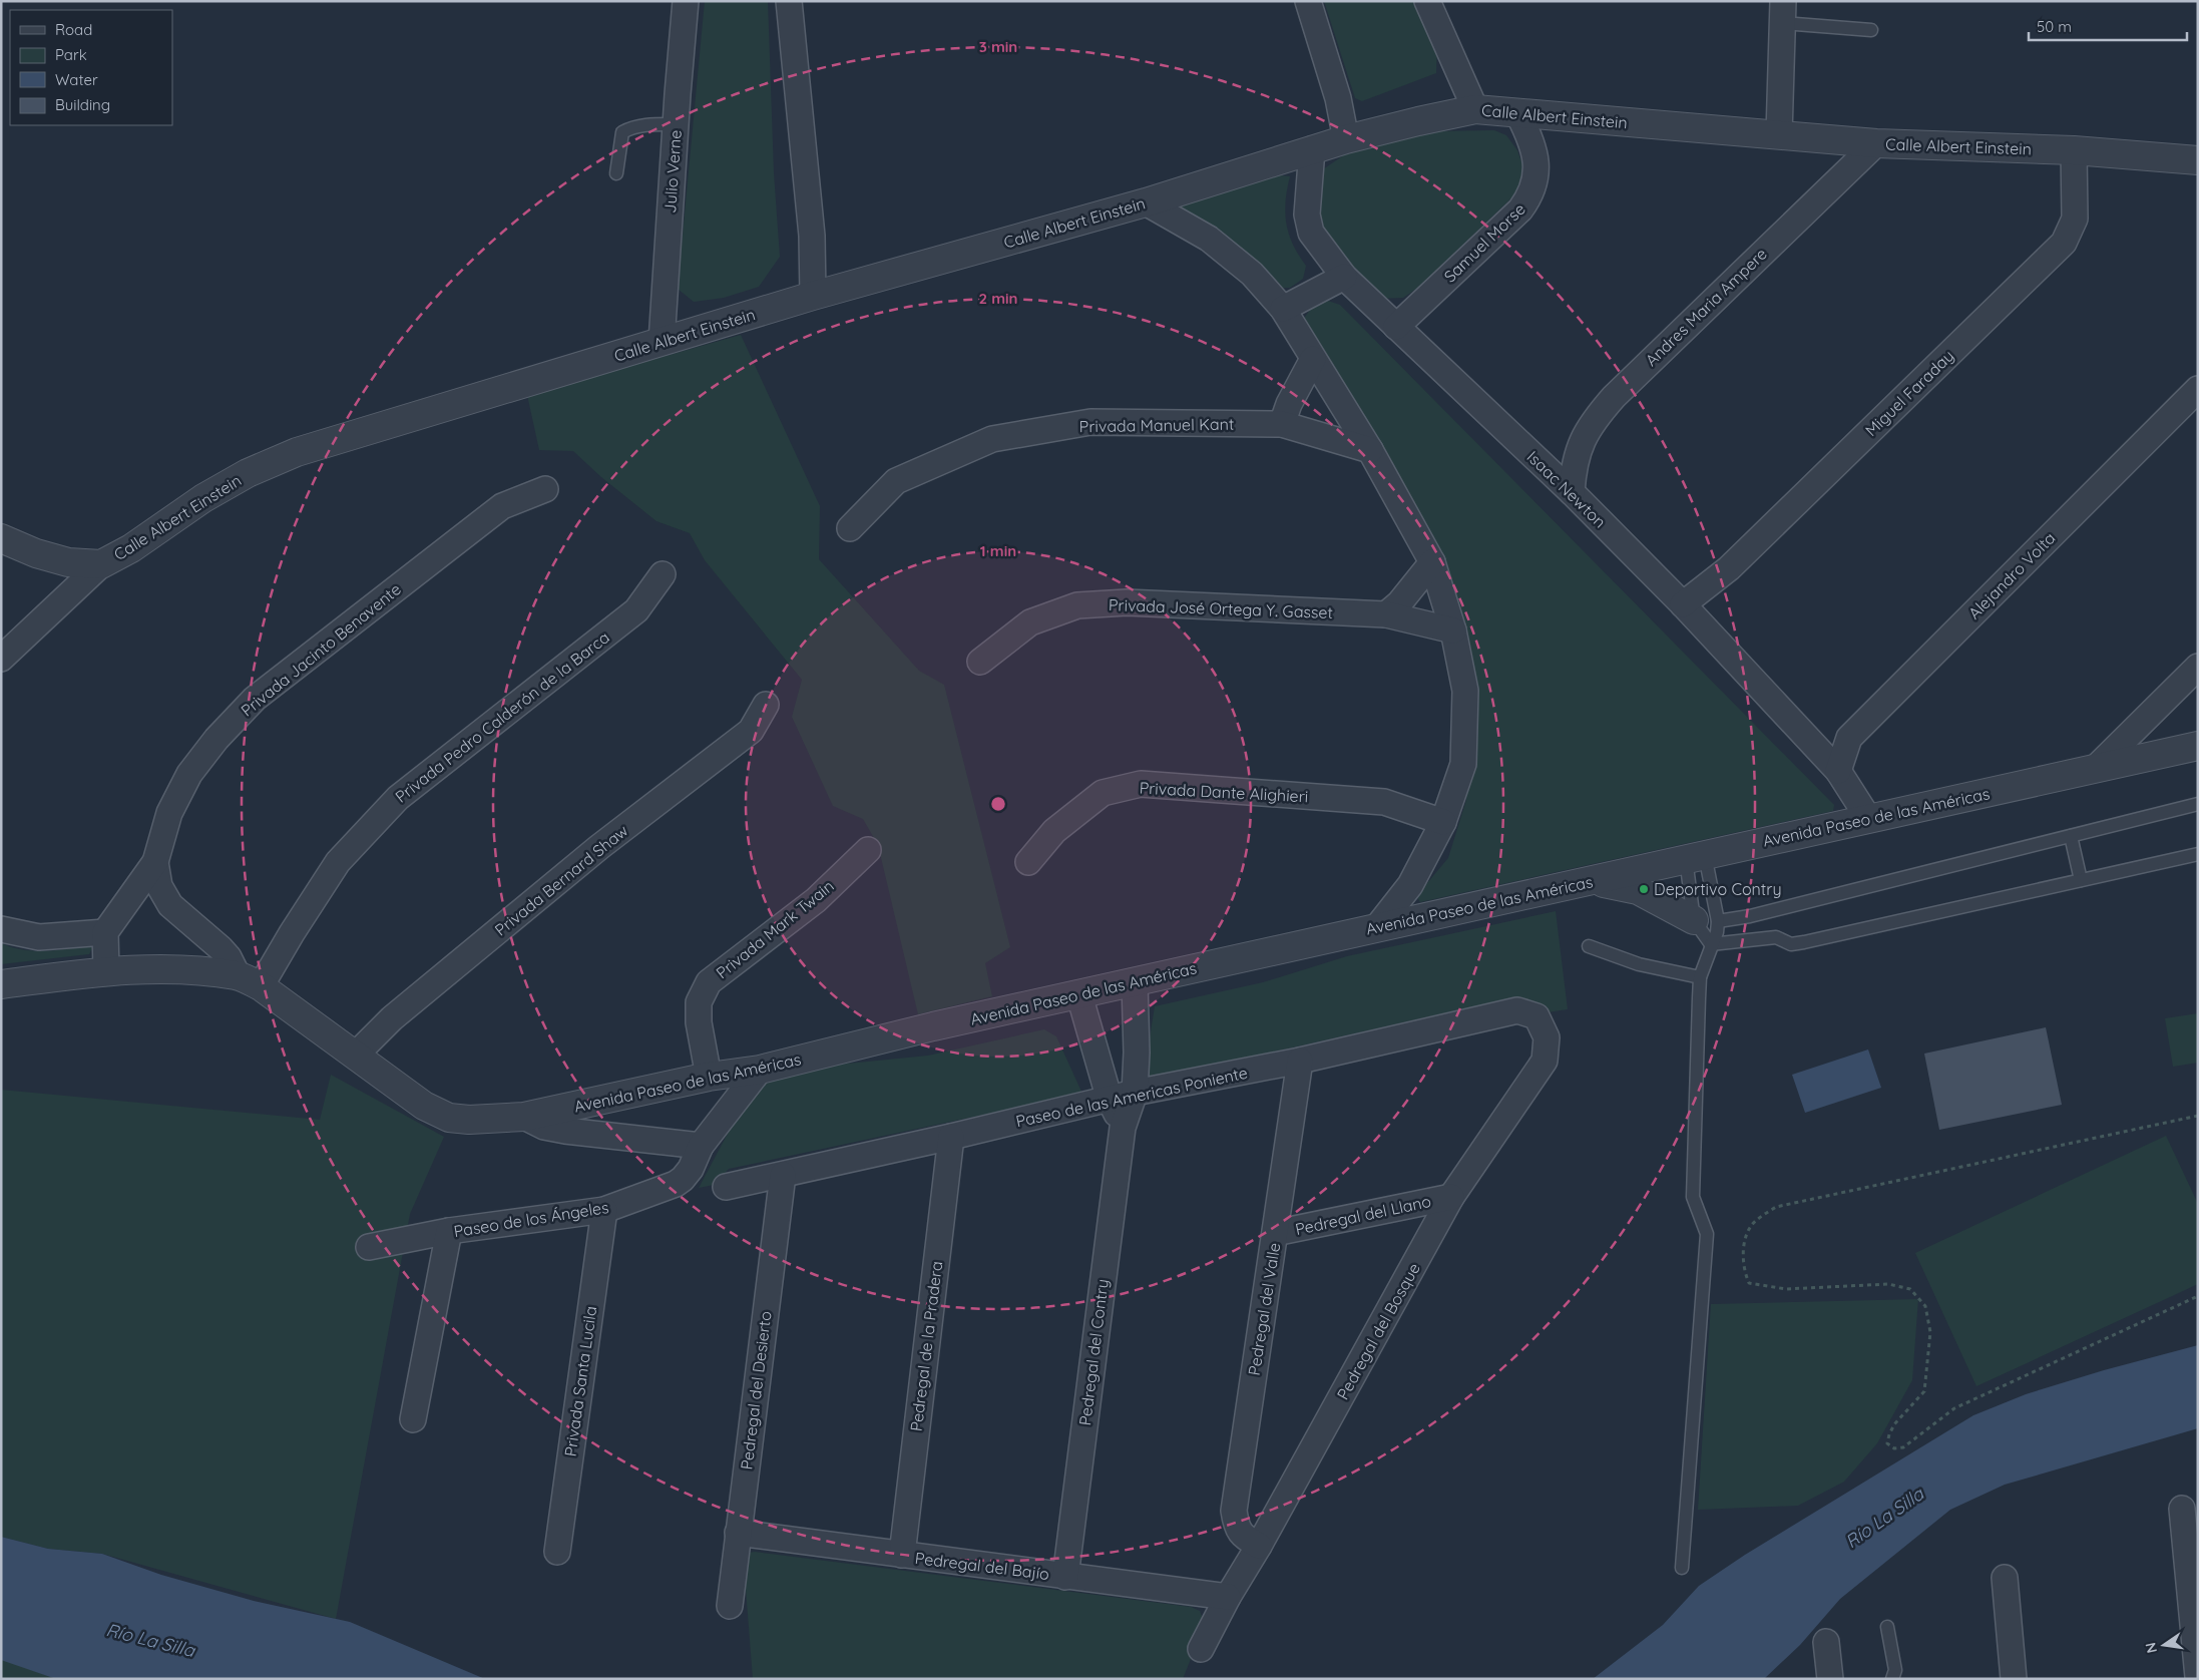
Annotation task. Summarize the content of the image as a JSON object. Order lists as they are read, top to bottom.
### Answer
{
  "streets": {
    "street": [
      "Calle Albert Einstein",
      "Julio Verne",
      "Samuel Morse",
      "Andres Maria Ampere",
      "Miguel Faraday",
      "Privada Manuel Kant",
      "Isaac Newton",
      "Alejandro Volta",
      "Privada José Ortega Y. Gasset",
      "Privada Jacinto Benavente",
      "Privada Pedro Calderón de la Barca",
      "Privada Dante Alighieri",
      "Avenida Paseo de las Américas",
      "Privada Bernard Shaw",
      "Privada Mark Twain",
      "Paseo de las Americas Poniente",
      "Pedregal del Llano",
      "Paseo de los Ángeles",
      "Pedregal del Valle",
      "Pedregal del Bosque",
      "Pedregal de la Pradera",
      "Pedregal del Contry",
      "Privada Santa Lucila",
      "Pedregal del Desierto",
      "Pedregal del Bajío"
    ]
  },
  "crossings": [
    ["Calle Albert Einstein", "Julio Verne"],
    ["Calle Albert Einstein", "Samuel Morse"],
    ["Calle Albert Einstein", "Andres Maria Ampere"],
    ["Calle Albert Einstein", "Miguel Faraday"],
    ["Calle Albert Einstein", "Isaac Newton"],
    ["Samuel Morse", "Isaac Newton"],
    ["Andres Maria Ampere", "Isaac Newton"],
    ["Miguel Faraday", "Isaac Newton"],
    ["Isaac Newton", "Alejandro Volta"],
    ["Isaac Newton", "Avenida Paseo de las Américas"],
    ["Privada Jacinto Benavente", "Privada Pedro Calderón de la Barca"],
    ["Privada Jacinto Benavente", "Avenida Paseo de las Américas"],
    ["Privada Pedro Calderón de la Barca", "Avenida Paseo de las Américas"],
    ["Avenida Paseo de las Américas", "Privada Bernard Shaw"],
    ["Avenida Paseo de las Américas", "Privada Mark Twain"],
    ["Avenida Paseo de las Américas", "Paseo de los Ángeles"],
    ["Avenida Paseo de las Américas", "Pedregal del Contry"],
    ["Paseo de las Americas Poniente", "Pedregal del Valle"],
    ["Paseo de las Americas Poniente", "Pedregal del Bosque"],
    ["Paseo de las Americas Poniente", "Pedregal de la Pradera"],
    ["Paseo de las Americas Poniente", "Pedregal del Contry"],
    ["Paseo de las Americas Poniente", "Pedregal del Desierto"],
    ["Pedregal del Llano", "Pedregal del Valle"],
    ["Pedregal del Llano", "Pedregal del Bosque"],
    ["Paseo de los Ángeles", "Privada Santa Lucila"],
    ["Pedregal del Valle", "Pedregal del Bosque"],
    ["Pedregal del Bosque", "Pedregal del Bajío"],
    ["Pedregal de la Pradera", "Pedregal del Bajío"],
    ["Pedregal del Contry", "Pedregal del Bajío"],
    ["Pedregal del Desierto", "Pedregal del Bajío"]
  ],
  "water": ["Río La Silla"],
  "places": ["Deportivo Contry"],
  "legend": [
    "Road",
    "Park",
    "Water",
    "Building"
  ],
  "scale_bar": "50 m",
  "north": "left",
  "rings": ["3 min", "2 min", "1 min"]
}
